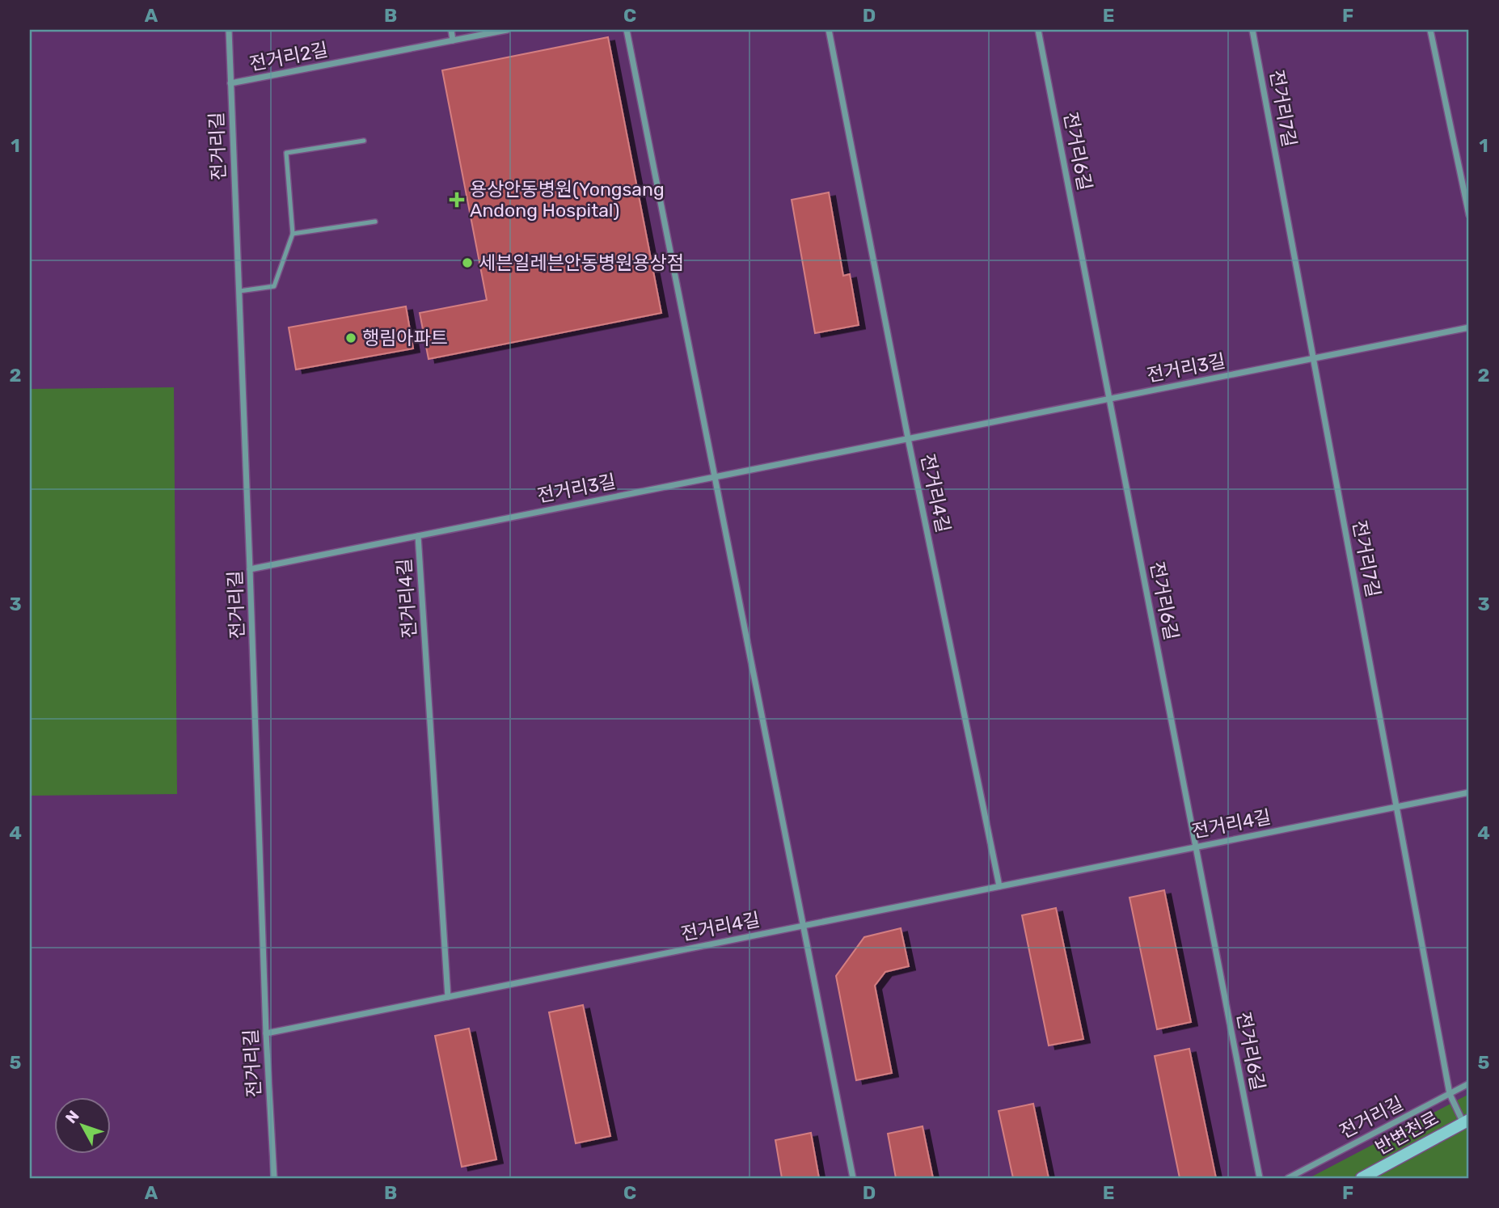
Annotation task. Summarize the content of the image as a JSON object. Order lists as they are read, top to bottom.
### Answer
{
  "streets": {
    "street": [
      "전거리2길",
      "전거리7길",
      "전거리길",
      "전거리6길",
      "전거리3길",
      "전거리4길",
      "반변천로"
    ]
  },
  "crossings": [
    ["전거리2길", "전거리길"],
    ["전거리7길", "전거리길"],
    ["전거리7길", "전거리3길"],
    ["전거리7길", "전거리4길"],
    ["전거리7길", "반변천로"],
    ["전거리길", "전거리3길"],
    ["전거리길", "전거리4길"],
    ["전거리6길", "전거리3길"],
    ["전거리6길", "전거리4길"],
    ["전거리3길", "전거리4길"]
  ],
  "places": {
    "health": ["용상안동병원(Yongsang Andong Hospital)"],
    "other": ["세븐일레븐안동병원용상점", "행림아파트"]
  },
  "north": "top left",
  "grid": {
    "columns": [
      "A",
      "B",
      "C",
      "D",
      "E",
      "F"
    ],
    "rows": [
      "1",
      "2",
      "3",
      "4",
      "5"
    ]
  }
}
